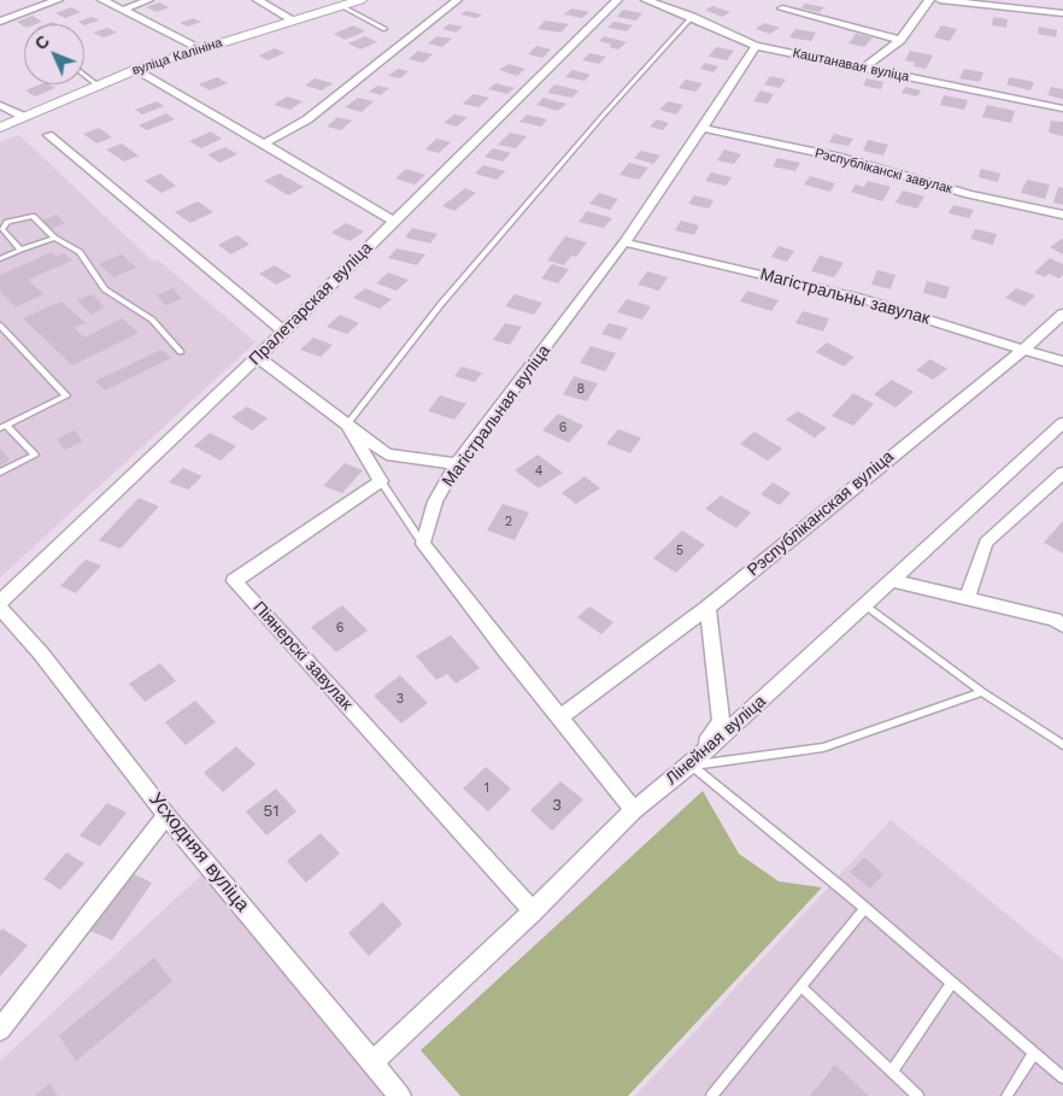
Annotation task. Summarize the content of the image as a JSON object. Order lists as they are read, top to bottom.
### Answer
{
  "streets": {
    "main road": ["вуліца Калініна"],
    "street": [
      "Каштанавая вуліца",
      "Рэспубліканскі завулак",
      "Магістральны завулак",
      "Пралетарская вуліца",
      "Магістральная вуліца",
      "Рэспубліканская вуліца",
      "Піянерскі завулак",
      "Лінейная вуліца",
      "Усходняя вуліца"
    ]
  },
  "crossings": [
    ["Каштанавая вуліца", "Магістральная вуліца"],
    ["Рэспубліканскі завулак", "Магістральная вуліца"],
    ["Магістральны завулак", "Магістральная вуліца"],
    ["Магістральны завулак", "Рэспубліканская вуліца"],
    ["Піянерскі завулак", "Лінейная вуліца"],
    ["Лінейная вуліца", "Усходняя вуліца"]
  ],
  "house_numbers": [
    "8",
    "6",
    "4",
    "2",
    "5",
    "6",
    "3",
    "1",
    "3",
    "51"
  ],
  "north": "top left"
}
